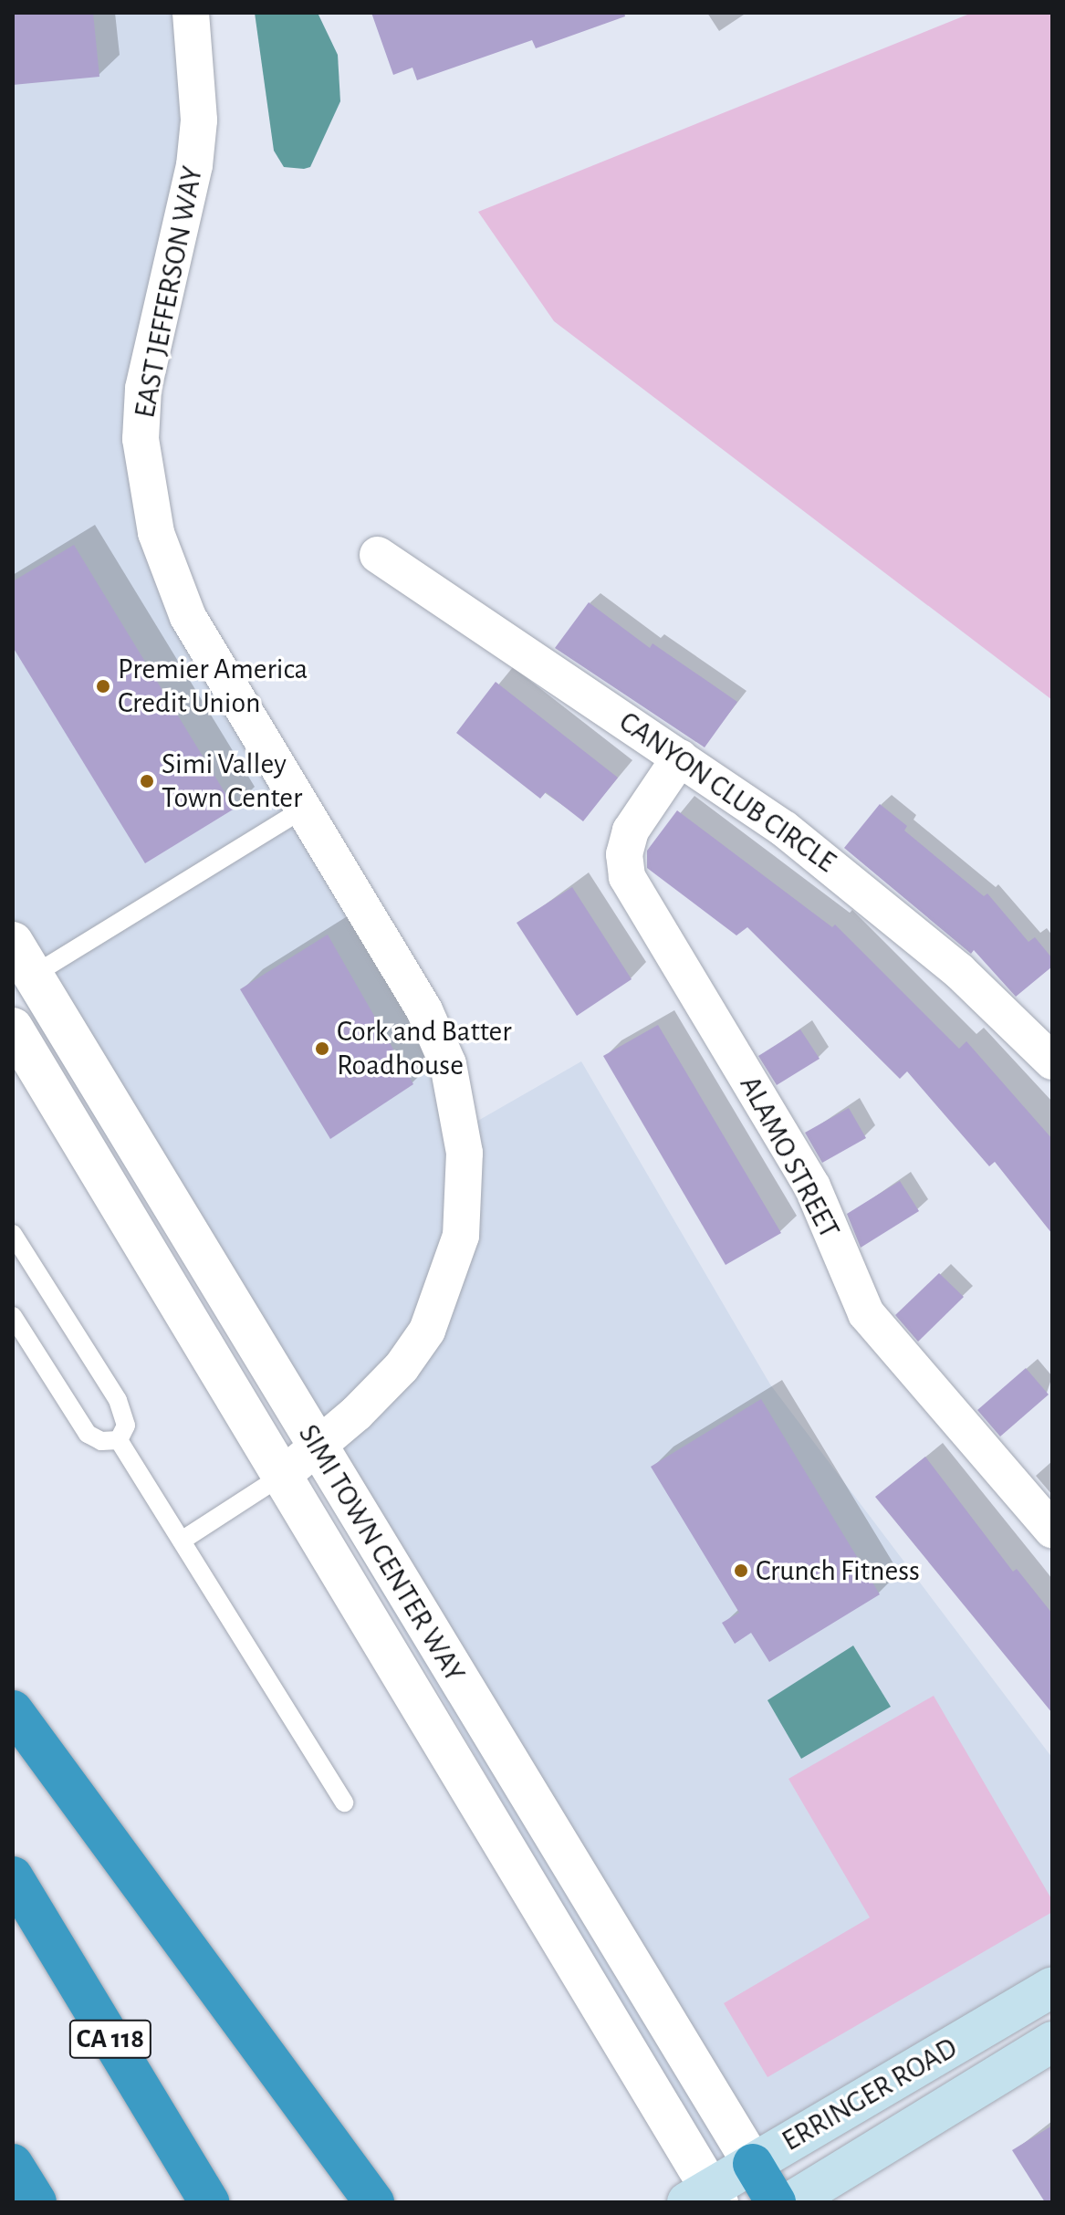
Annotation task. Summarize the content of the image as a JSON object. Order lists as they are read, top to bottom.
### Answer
{
  "streets": {
    "highway": ["CA 118"],
    "main road": ["ERRINGER ROAD"],
    "street": [
      "EAST JEFFERSON WAY",
      "CANYON CLUB CIRCLE",
      "ALAMO STREET",
      "SIMI TOWN CENTER WAY"
    ]
  },
  "crossings": [
    ["EAST JEFFERSON WAY", "SIMI TOWN CENTER WAY"],
    ["CANYON CLUB CIRCLE", "ALAMO STREET"],
    ["SIMI TOWN CENTER WAY", "ERRINGER ROAD"]
  ],
  "places": [
    "Premier America Credit Union",
    "Simi Valley Town Center",
    "Cork and Batter Roadhouse",
    "Crunch Fitness"
  ]
}
